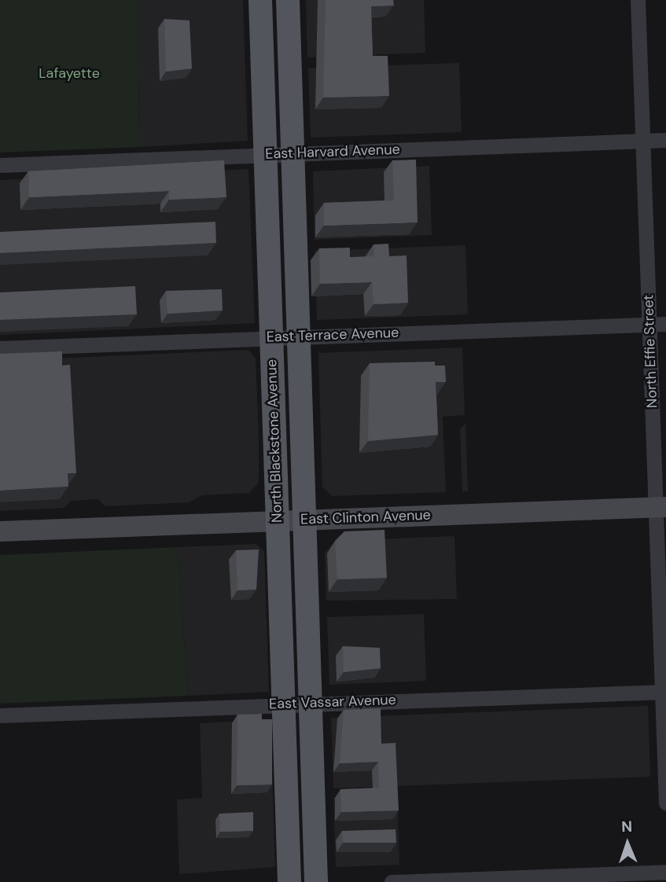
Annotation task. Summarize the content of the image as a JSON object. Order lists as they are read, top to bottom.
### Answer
{
  "streets": {
    "main road": ["North Blackstone Avenue", "East Clinton Avenue"],
    "street": [
      "East Harvard Avenue",
      "East Terrace Avenue",
      "North Effie Street",
      "East Vassar Avenue"
    ]
  },
  "crossings": [
    ["East Harvard Avenue", "North Effie Street"],
    ["East Harvard Avenue", "North Blackstone Avenue"],
    ["East Terrace Avenue", "North Effie Street"],
    ["East Terrace Avenue", "North Blackstone Avenue"],
    ["North Effie Street", "East Clinton Avenue"],
    ["North Effie Street", "East Vassar Avenue"],
    ["North Blackstone Avenue", "East Clinton Avenue"],
    ["North Blackstone Avenue", "East Vassar Avenue"]
  ],
  "parks": ["Lafayette"],
  "north": "top"
}
